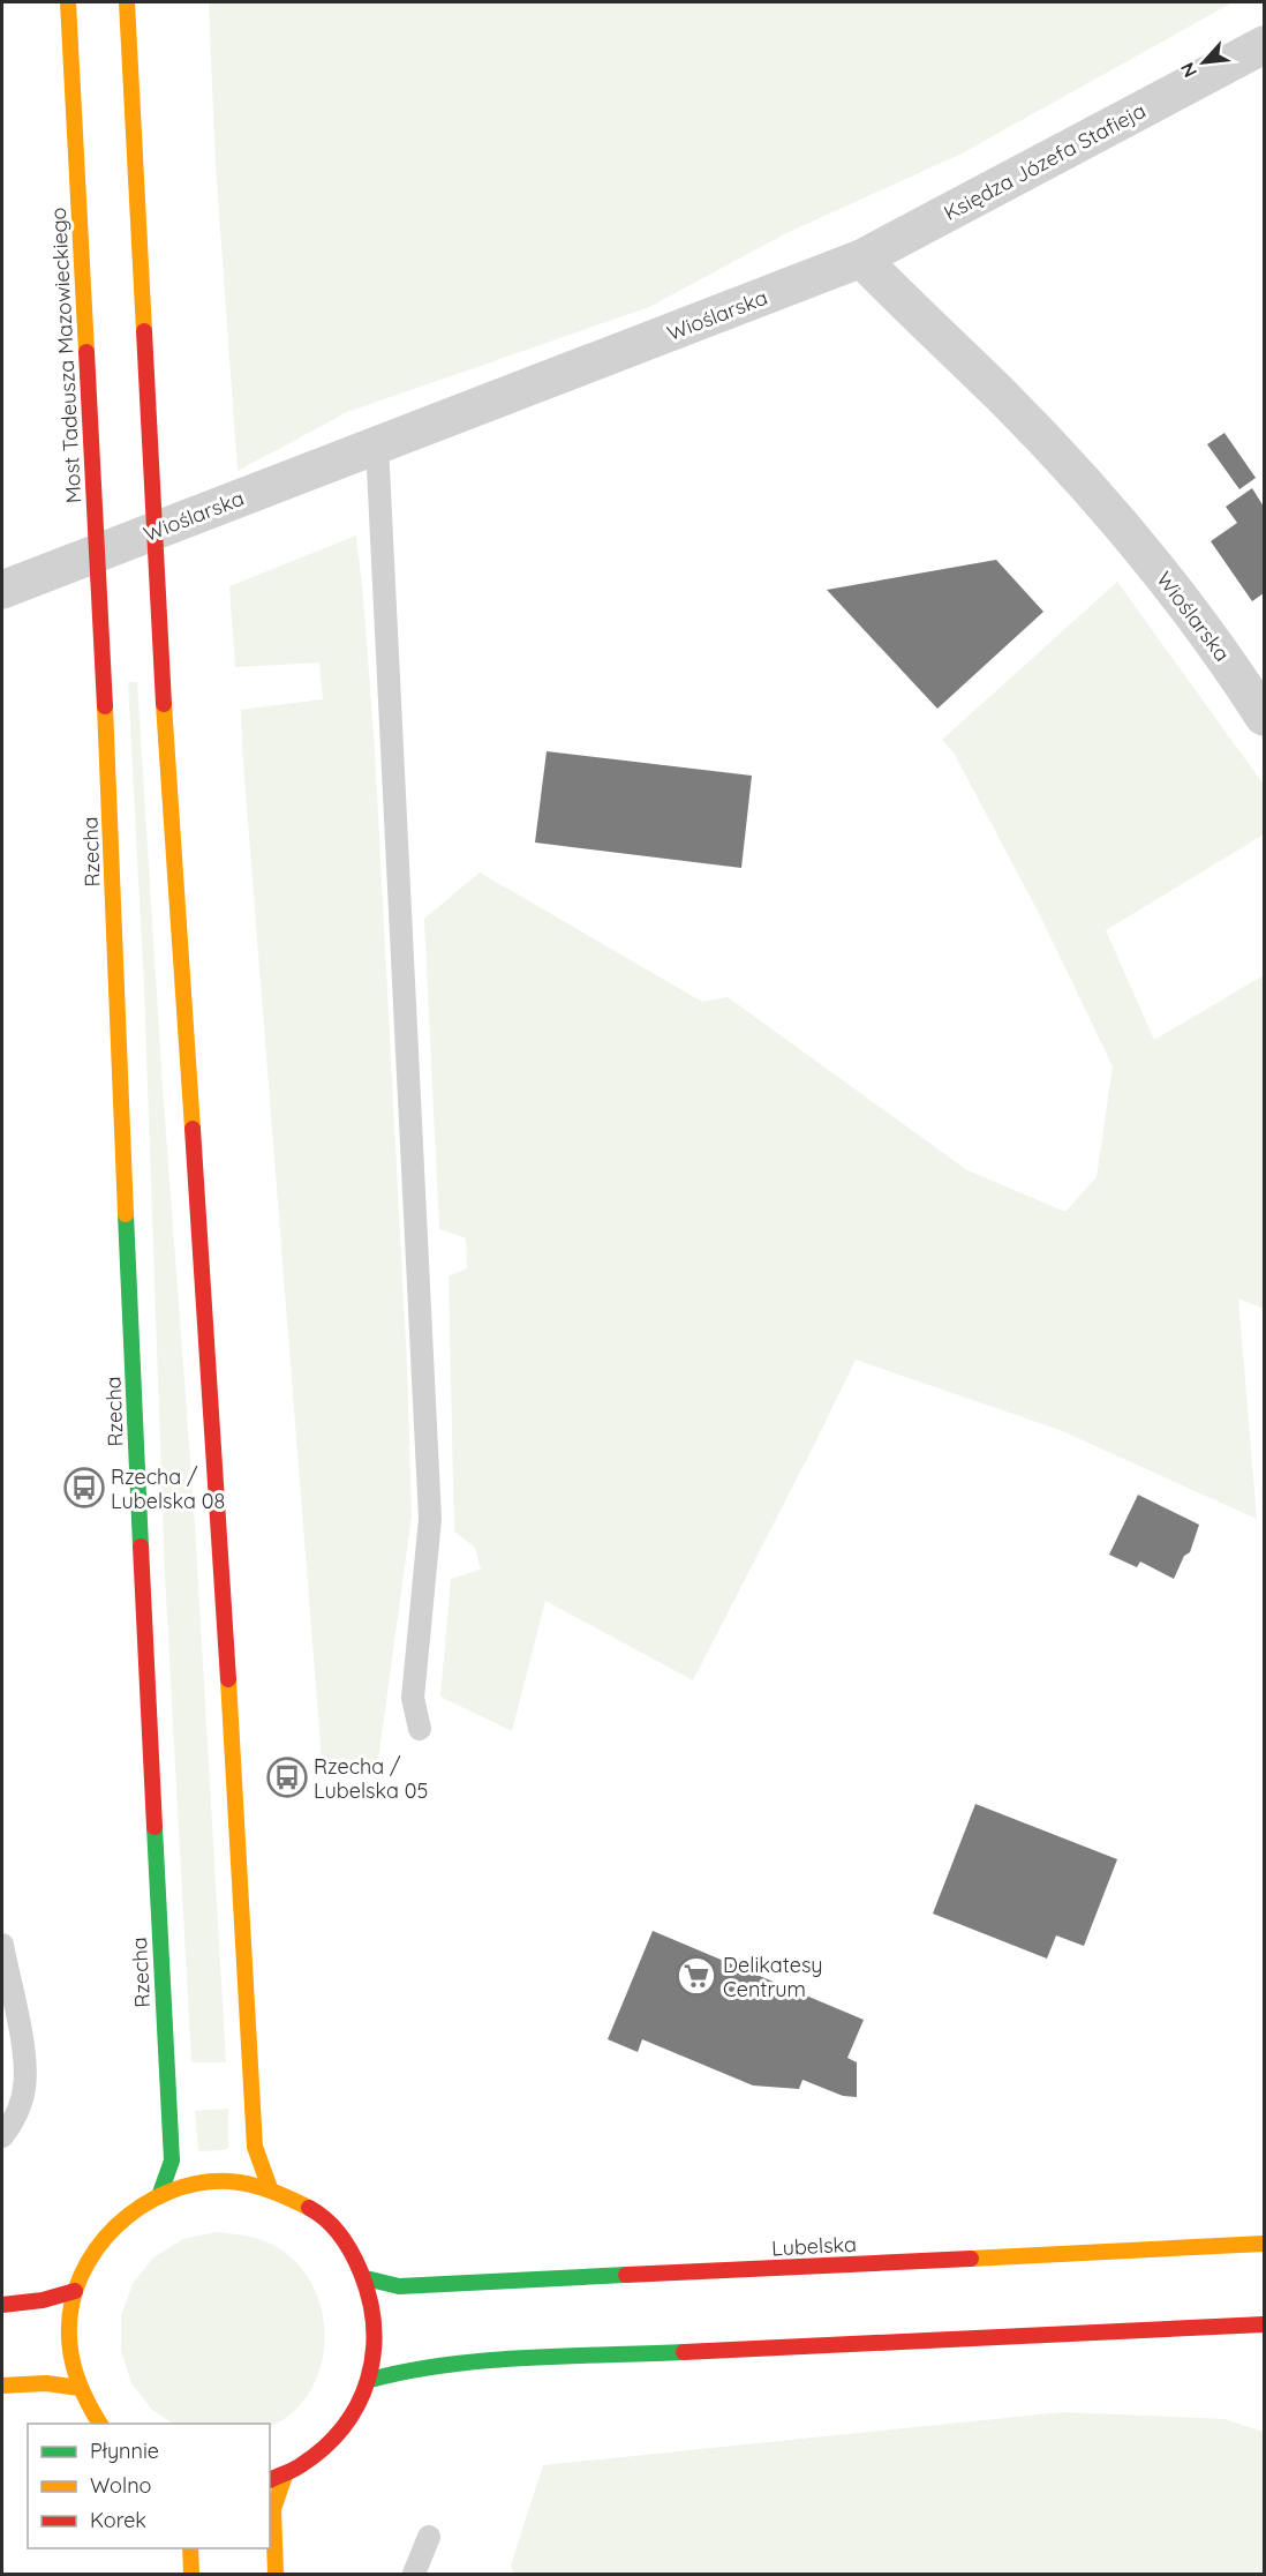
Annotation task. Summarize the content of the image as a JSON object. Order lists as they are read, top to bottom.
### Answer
{
  "streets": {
    "main road": ["Most Tadeusza Mazowieckiego", "Rzecha", "Lubelska"],
    "street": ["Księdza Józefa Stafieja", "Wioślarska"]
  },
  "crossings": [
    ["Księdza Józefa Stafieja", "Wioślarska"],
    ["Most Tadeusza Mazowieckiego", "Rzecha"]
  ],
  "places": {
    "bus stop": ["Rzecha / Lubelska 08", "Rzecha / Lubelska 05"],
    "supermarket": ["Delikatesy Centrum"]
  },
  "legend": ["Płynnie", "Wolno", "Korek"],
  "north": "bottom left"
}
